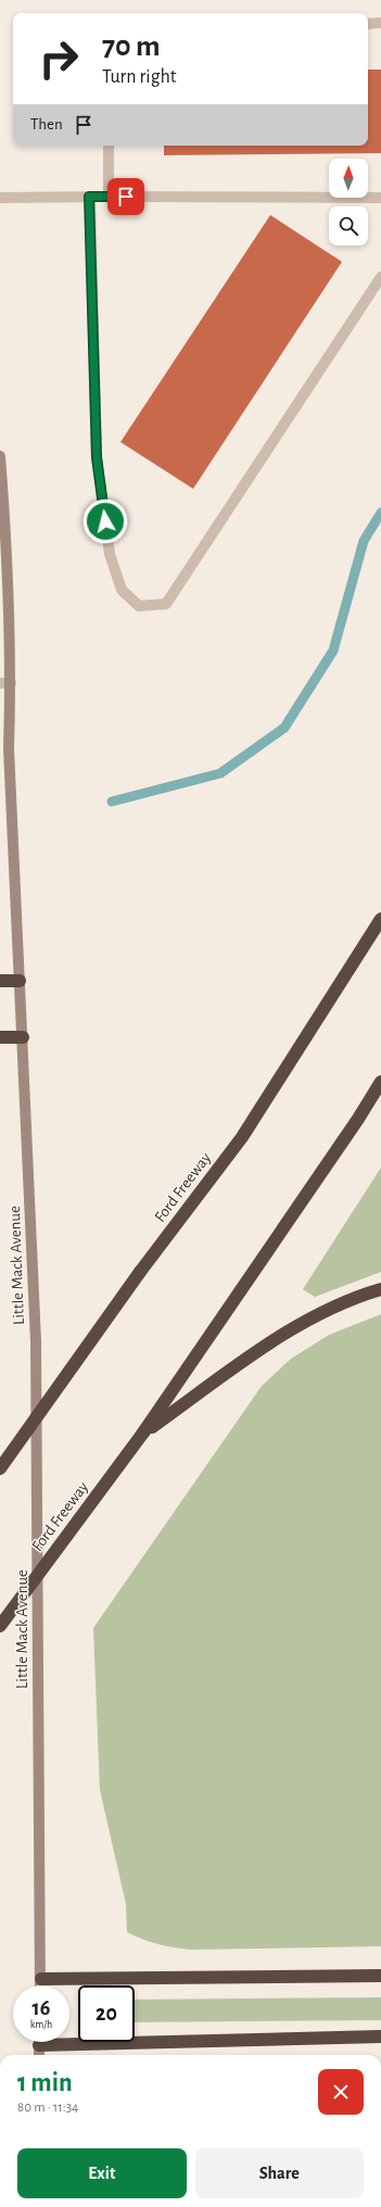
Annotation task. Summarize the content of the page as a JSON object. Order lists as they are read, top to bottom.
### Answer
{
  "streets": {
    "highway": ["Ford Freeway"],
    "main road": ["Little Mack Avenue"]
  },
  "north": "top",
  "page": {
    "turn": ["70 m", "Turn right"],
    "then": "Then",
    "speed": "16 km/h",
    "limit": "20",
    "heading": ["1 min", "80 m · 11:34"],
    "buttons": ["Exit", "Share"]
  }
}
